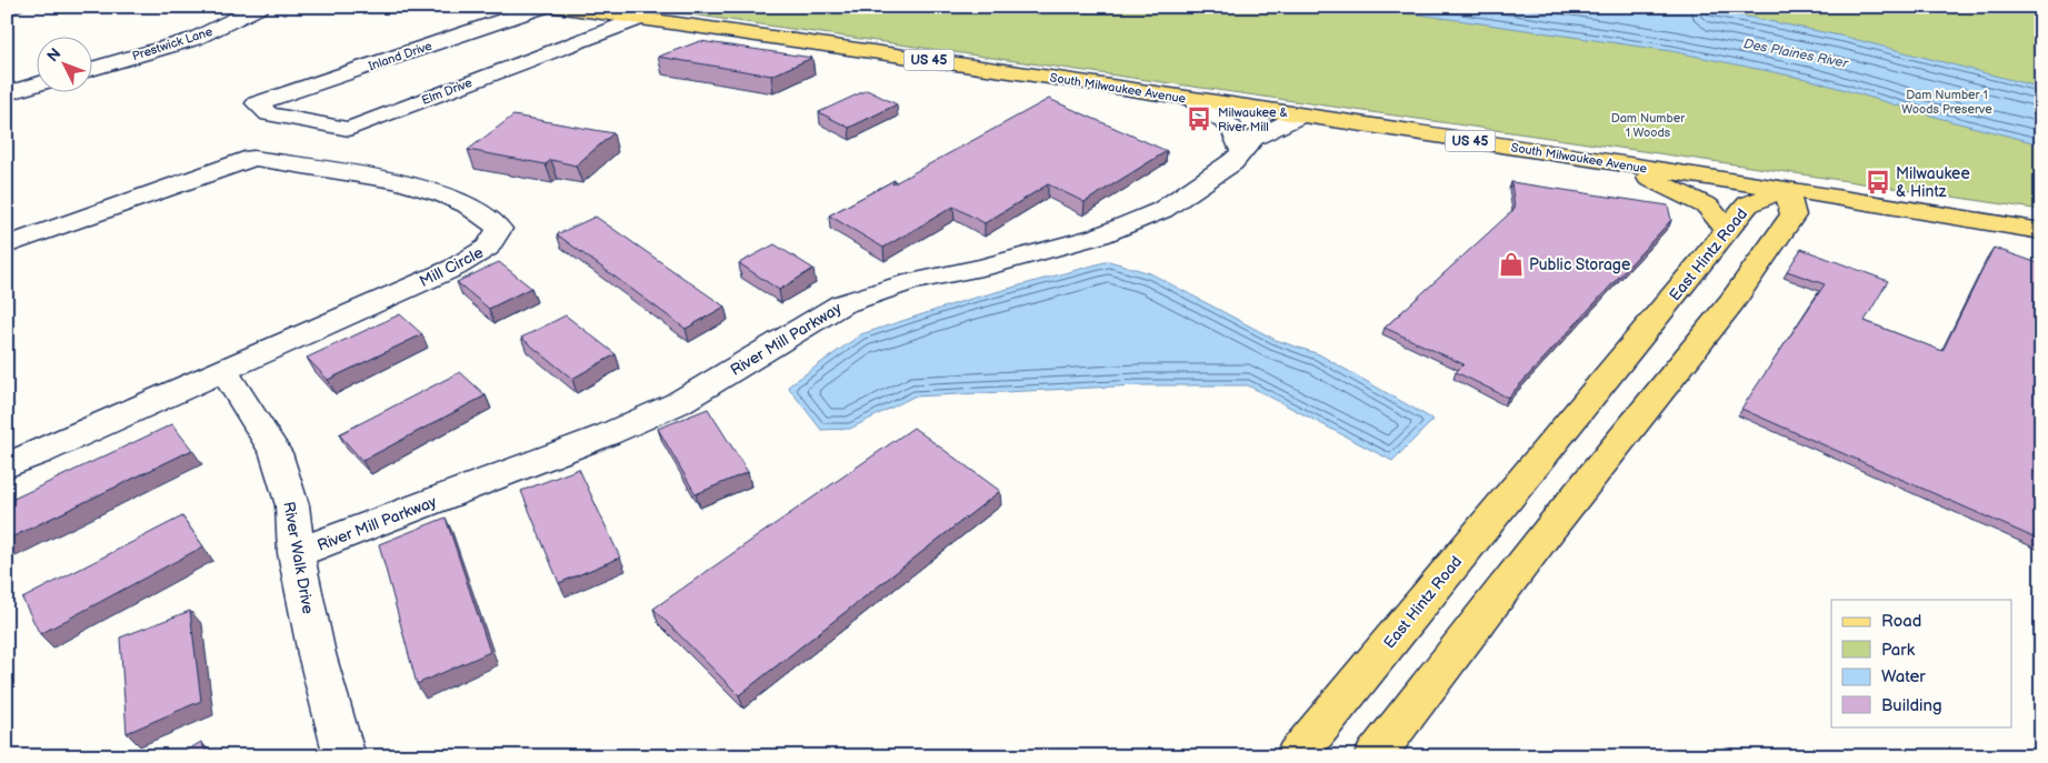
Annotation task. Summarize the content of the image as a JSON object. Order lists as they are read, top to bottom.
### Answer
{
  "streets": {
    "main road": ["US 45", "South Milwaukee Avenue", "East Hintz Road"],
    "street": [
      "Prestwick Lane",
      "Inland Drive",
      "Elm Drive",
      "Mill Circle",
      "River Mill Parkway",
      "River Walk Drive"
    ]
  },
  "crossings": [
    ["Inland Drive", "Elm Drive"],
    ["South Milwaukee Avenue", "Elm Drive"],
    ["South Milwaukee Avenue", "East Hintz Road"],
    ["South Milwaukee Avenue", "River Mill Parkway"],
    ["Mill Circle", "River Walk Drive"],
    ["River Mill Parkway", "River Walk Drive"]
  ],
  "water": ["Des Plaines River"],
  "parks": ["Dam Number 1 Woods Preserve", "Dam Number 1 Woods"],
  "places": {
    "bus stop": ["Milwaukee & River Mill", "Milwaukee & Hintz"],
    "shop": ["Public Storage"]
  },
  "legend": [
    "Road",
    "Park",
    "Water",
    "Building"
  ],
  "north": "top left"
}
